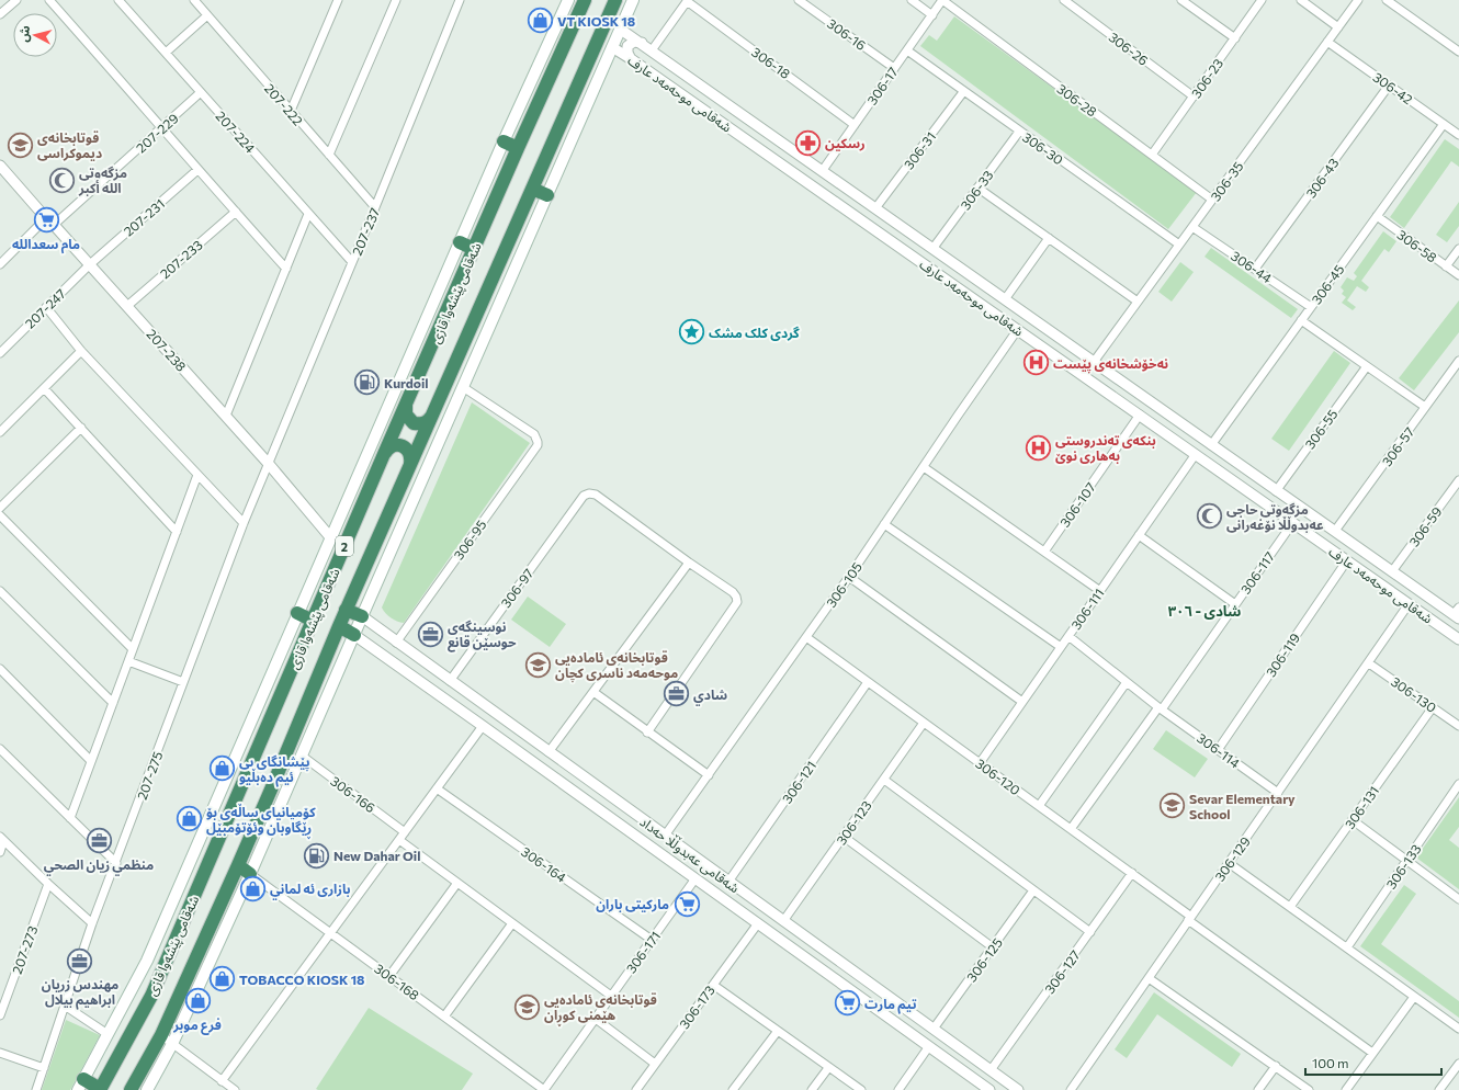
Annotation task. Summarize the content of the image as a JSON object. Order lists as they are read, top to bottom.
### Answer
{
  "streets": {
    "highway": ["شەقامی پێشەوا قازی", "2"],
    "street": [
      "306-16",
      "306-26",
      "306-18",
      "306-23",
      "306-17",
      "306-42",
      "شەقامی موحەمەد عارف",
      "306-28",
      "207-222",
      "207-224",
      "207-229",
      "306-30",
      "306-31",
      "306-43",
      "306-35",
      "306-33",
      "207-231",
      "207-237",
      "306-58",
      "207-233",
      "306-44",
      "306-45",
      "207-247",
      "207-238",
      "306-55",
      "306-57",
      "306-107",
      "306-59",
      "306-95",
      "306-117",
      "306-105",
      "306-97",
      "306-111",
      "306-119",
      "306-130",
      "306-114",
      "207-275",
      "306-120",
      "306-121",
      "306-166",
      "306-131",
      "306-123",
      "شەقامی عەبدوڵڵا حەداد",
      "306-129",
      "306-164",
      "306-133",
      "207-273",
      "306-171",
      "306-125",
      "306-127",
      "306-168",
      "306-173"
    ]
  },
  "crossings": [
    ["306-16", "306-17"],
    ["306-26", "306-23"],
    ["306-18", "306-17"],
    ["306-23", "306-28"],
    ["306-17", "شەقامی موحەمەد عارف"],
    ["306-17", "306-28"],
    ["306-17", "306-30"],
    ["306-42", "306-43"],
    ["306-42", "306-35"],
    ["306-42", "306-45"],
    ["شەقامی موحەمەد عارف", "306-31"],
    ["شەقامی موحەمەد عارف", "306-35"],
    ["شەقامی موحەمەد عارف", "306-33"],
    ["شەقامی موحەمەد عارف", "306-45"],
    ["شەقامی موحەمەد عارف", "306-55"],
    ["شەقامی موحەمەد عارف", "306-57"],
    ["شەقامی موحەمەد عارف", "306-107"],
    ["شەقامی موحەمەد عارف", "306-59"],
    ["شەقامی موحەمەد عارف", "306-117"],
    ["شەقامی موحەمەد عارف", "306-105"],
    ["شەقامی موحەمەد عارف", "306-111"],
    ["شەقامی موحەمەد عارف", "306-119"],
    ["شەقامی موحەمەد عارف", "306-129"],
    ["306-28", "306-35"],
    ["207-222", "207-237"],
    ["207-224", "207-229"],
    ["207-224", "207-237"],
    ["207-229", "207-238"],
    ["306-30", "306-31"],
    ["306-30", "306-35"],
    ["306-30", "306-33"],
    ["306-43", "306-44"],
    ["306-35", "306-44"],
    ["207-231", "207-247"],
    ["207-231", "207-238"],
    ["207-237", "207-238"],
    ["207-237", "207-275"],
    ["306-58", "306-45"],
    ["207-233", "207-238"],
    ["306-44", "306-45"],
    ["207-247", "207-238"],
    ["207-238", "207-275"],
    ["306-95", "شەقامی عەبدوڵڵا حەداد"],
    ["306-117", "306-114"],
    ["306-117", "306-120"],
    ["306-105", "306-120"],
    ["306-105", "شەقامی عەبدوڵڵا حەداد"],
    ["306-97", "شەقامی عەبدوڵڵا حەداد"],
    ["306-111", "306-114"],
    ["306-111", "306-120"],
    ["306-119", "306-114"],
    ["306-130", "306-131"],
    ["306-130", "306-129"],
    ["306-114", "306-129"],
    ["306-120", "306-121"],
    ["306-120", "306-123"],
    ["306-120", "306-129"],
    ["306-120", "306-127"],
    ["306-121", "شەقامی عەبدوڵڵا حەداد"],
    ["306-123", "شەقامی عەبدوڵڵا حەداد"],
    ["شەقامی عەبدوڵڵا حەداد", "306-171"],
    ["شەقامی عەبدوڵڵا حەداد", "306-125"],
    ["شەقامی عەبدوڵڵا حەداد", "306-127"],
    ["شەقامی عەبدوڵڵا حەداد", "306-173"],
    ["306-164", "306-171"],
    ["306-171", "306-168"]
  ],
  "districts": ["شادی - ٣٠٦"],
  "places": {
    "shop": [
      "VT KIOSK 18",
      "پێشانگای بی ئیم دەبڵیو",
      "کۆمپانیای ساڵەی بۆ ڕێگاوبان وئۆتۆمبێل",
      "بازارى ئه لماني",
      "TOBACCO KIOSK 18",
      "فرع موبر"
    ],
    "pharmacy": ["رسکین"],
    "school or university": [
      "قوتابخانەی دیموکراسی",
      "قوتابخانەی ئامادەیی موحەمەد ناسری کچان",
      "Sevar Elementary School",
      "قوتابخانەی ئامادەیی هێمنی کوڕان"
    ],
    "mosque": ["مزگەوتی الله أكبر", "مزگەوتی حاجی عەبدوڵڵا نۆغەرانی"],
    "supermarket": ["مام سعدالله", "ماركيتى باران", "تيم مارت"],
    "place": ["گردی کلک مشک"],
    "hospital": ["نەخۆشخانەی پێست", "بنکەی تەندروستی بەهاری نوێ"],
    "fuel station": ["Kurdoil", "New Dahar Oil"],
    "office": [
      "نوسینگەی حوسێن قانع",
      "شادي",
      "منظمي زيان الصحي",
      "مهندس زريان ابراهيم بيلال"
    ]
  },
  "scale_bar": "100 m",
  "north": "left"
}
